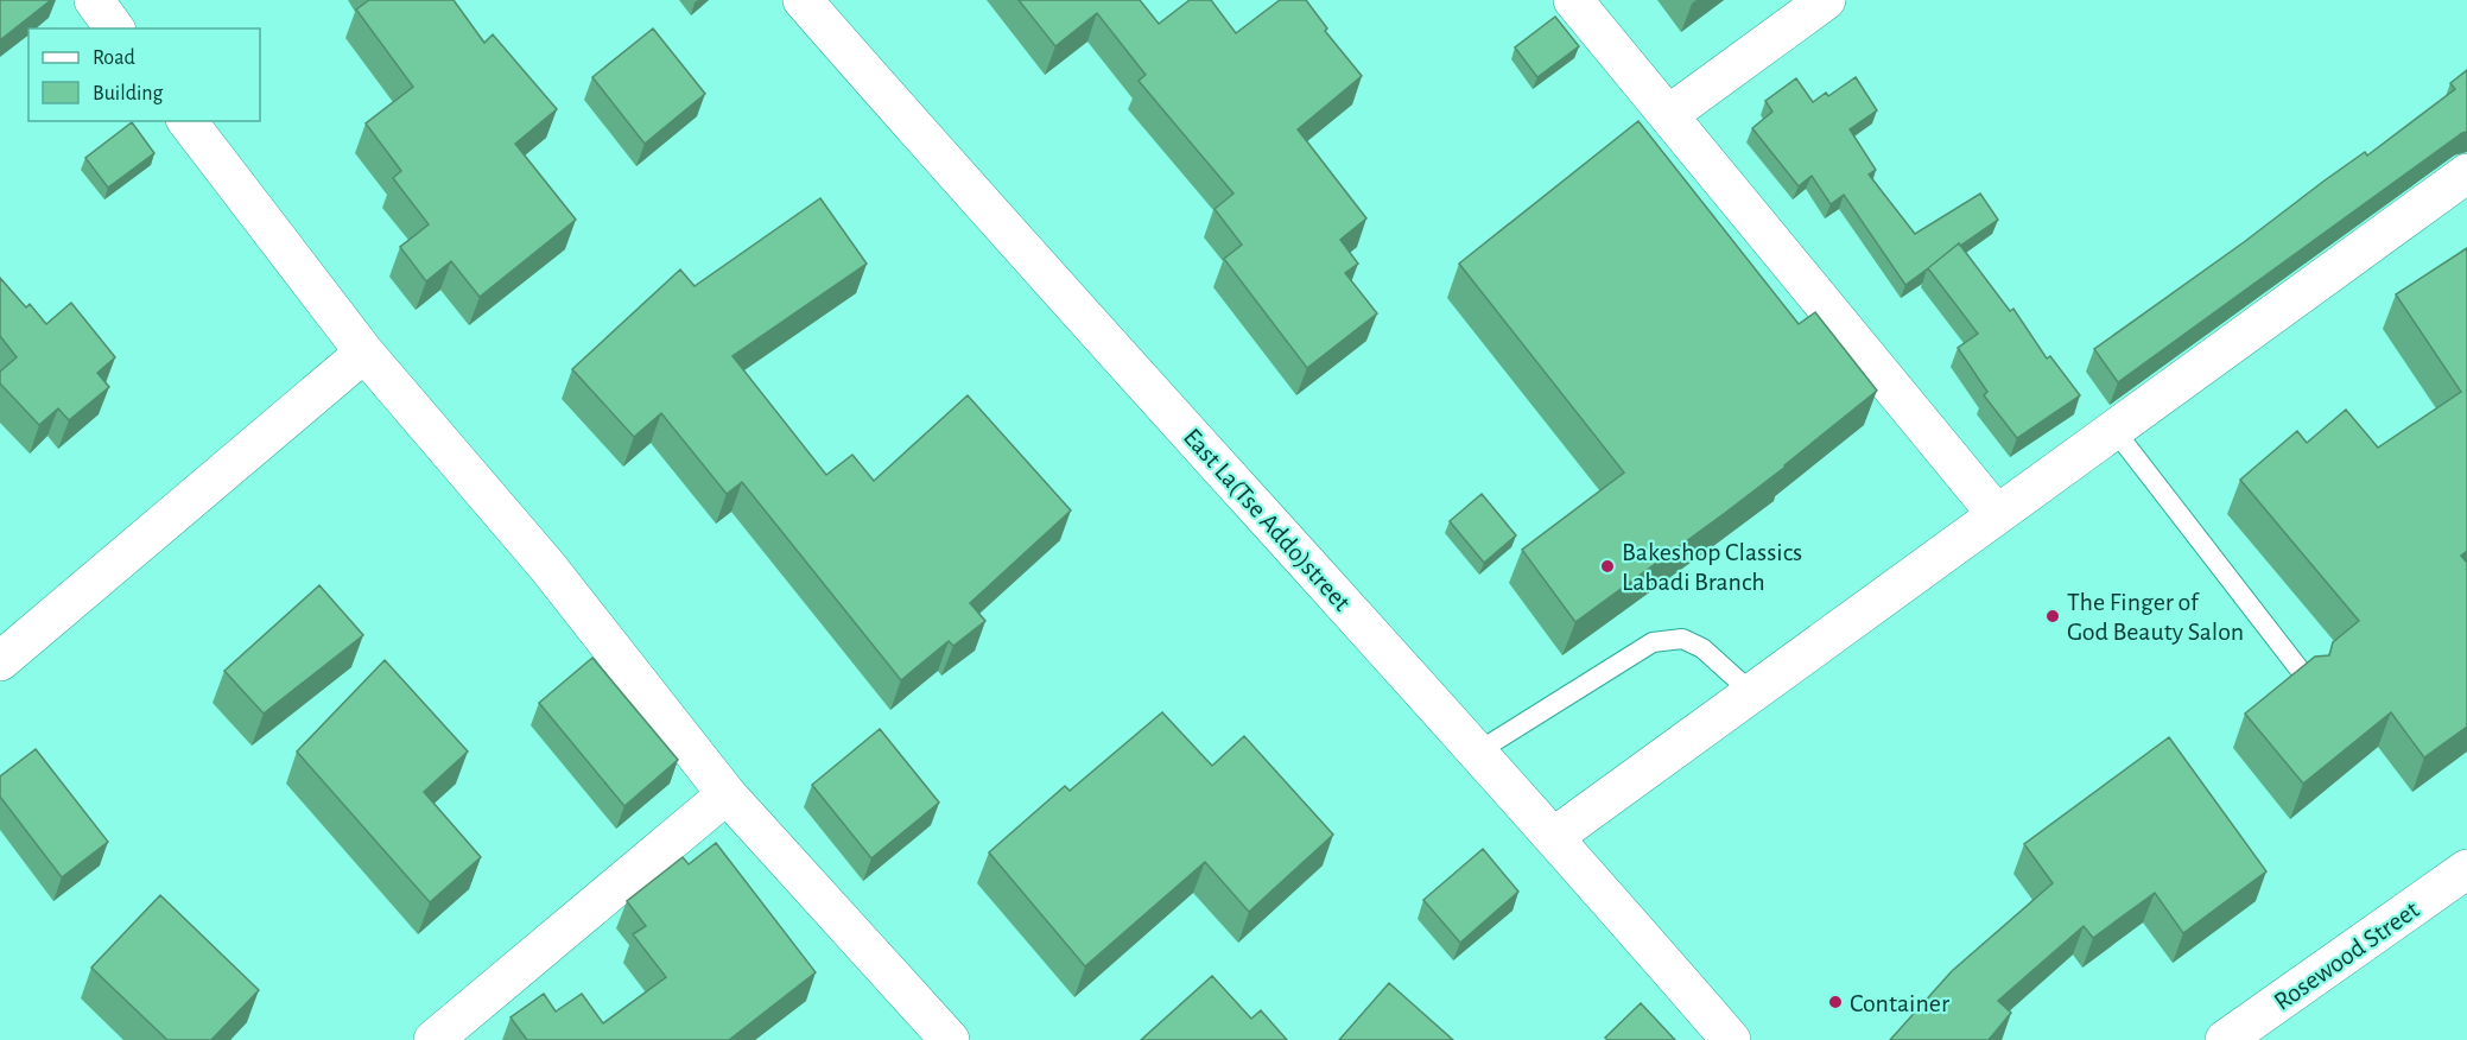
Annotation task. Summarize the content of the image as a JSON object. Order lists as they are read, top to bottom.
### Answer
{
  "streets": {
    "street": ["East La(Tse Addo)street", "Rosewood Street"]
  },
  "places": ["Bakeshop Classics Labadi Branch", "The Finger of God Beauty Salon", "Container"],
  "legend": ["Road", "Building"]
}
